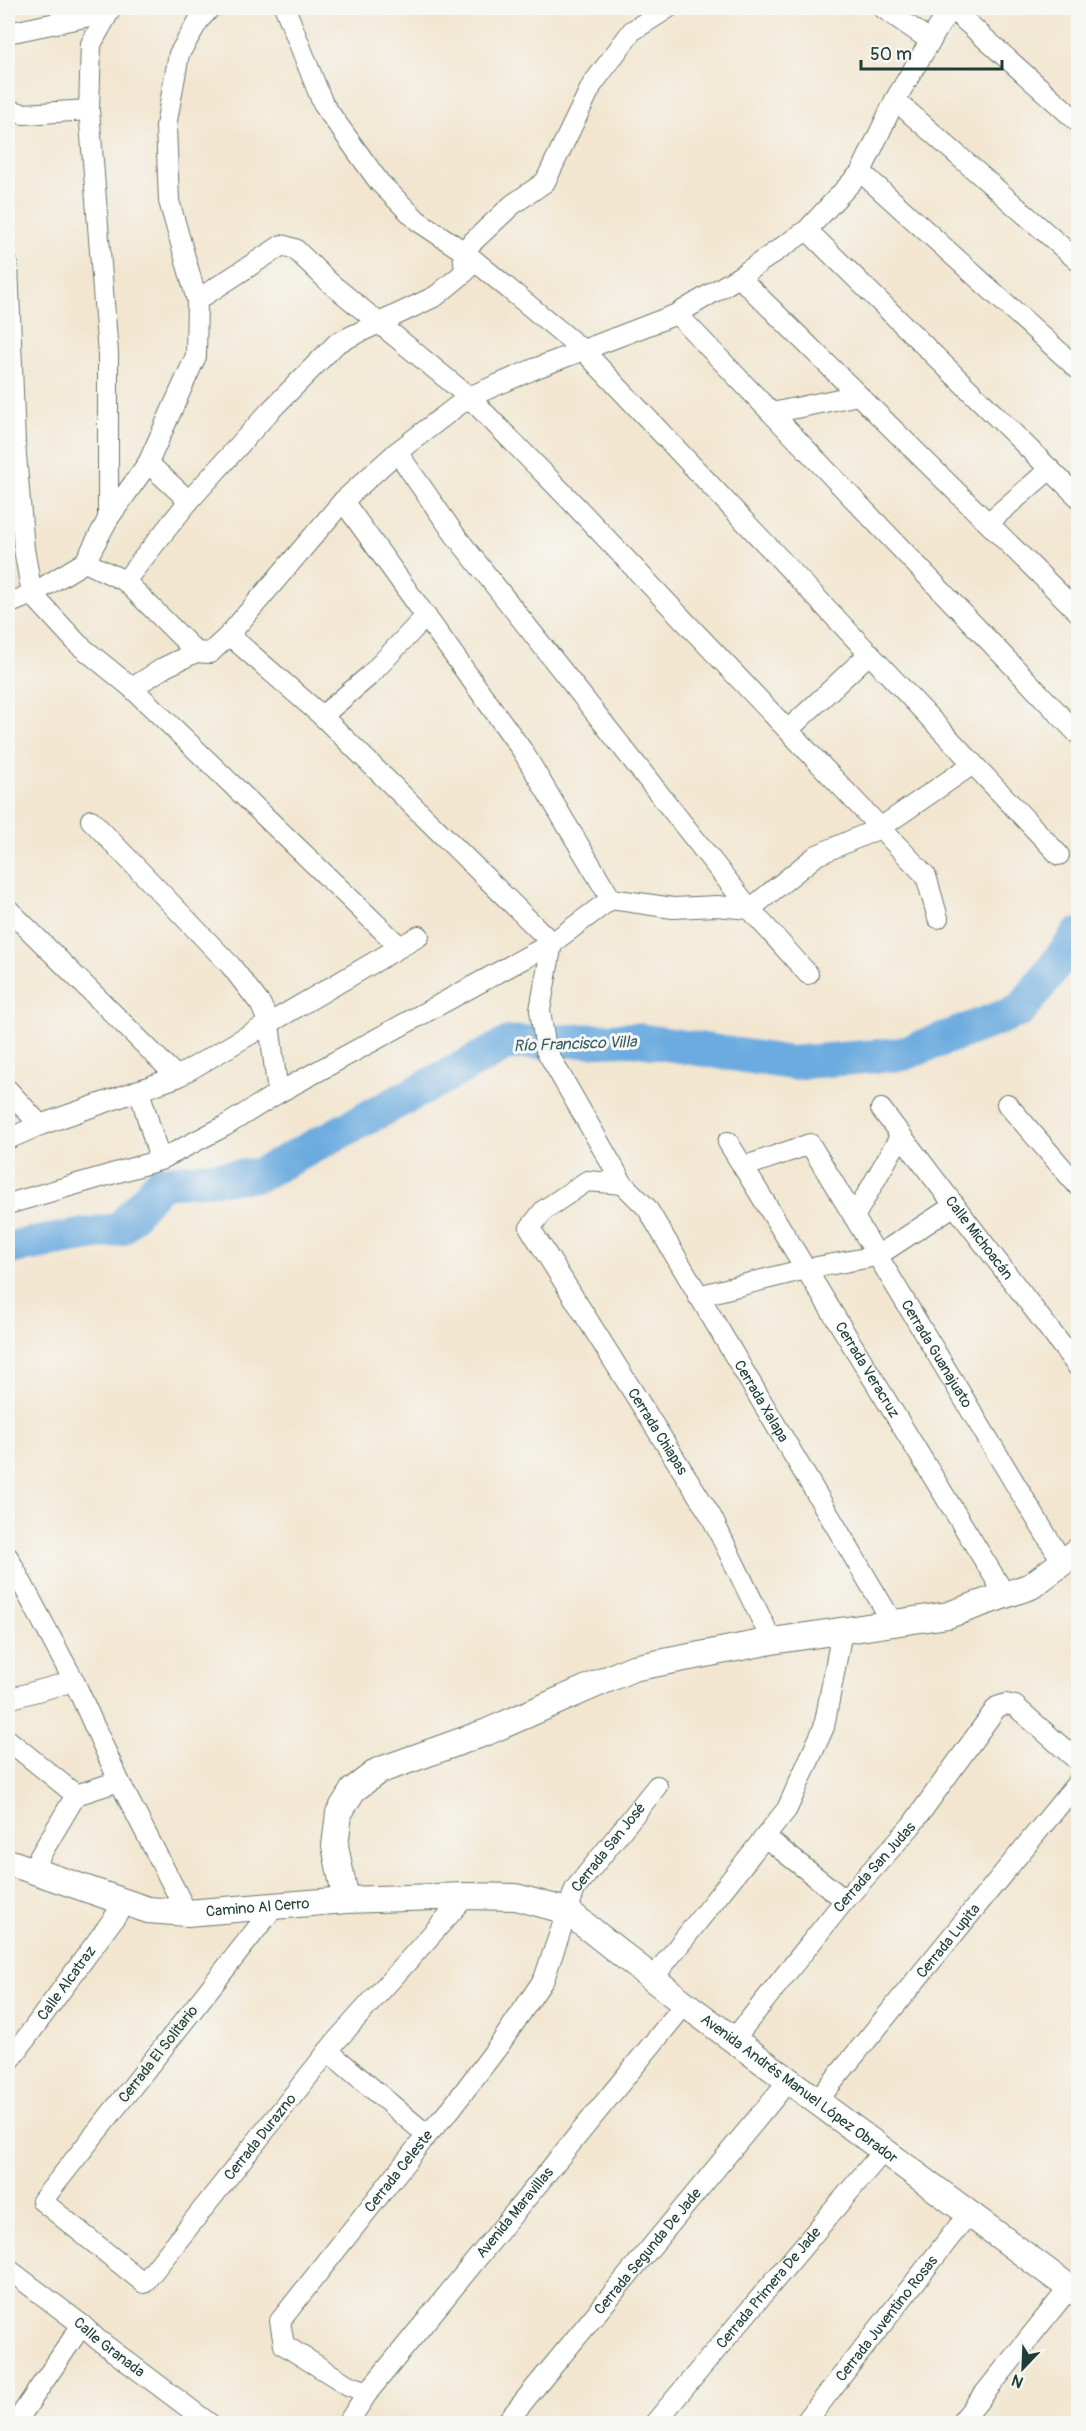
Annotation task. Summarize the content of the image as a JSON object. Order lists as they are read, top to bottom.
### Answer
{
  "streets": {
    "main road": ["Camino Al Cerro", "Avenida Andrés Manuel López Obrador"],
    "street": [
      "Calle Michoacán",
      "Cerrada Guanajuato",
      "Cerrada Veracruz",
      "Cerrada Xalapa",
      "Cerrada Chiapas",
      "Cerrada San José",
      "Cerrada San Judas",
      "Cerrada Lupita",
      "Calle Alcatraz",
      "Cerrada El Solitario",
      "Cerrada Durazno",
      "Cerrada Celeste",
      "Avenida Maravillas",
      "Cerrada Segunda De Jade",
      "Cerrada Primera De Jade",
      "Cerrada Juventino Rosas",
      "Calle Granada"
    ]
  },
  "crossings": [
    ["Cerrada Guanajuato", "Cerrada Veracruz"],
    ["Cerrada Xalapa", "Cerrada Chiapas"],
    ["Cerrada San José", "Avenida Andrés Manuel López Obrador"],
    ["Cerrada San José", "Cerrada Celeste"],
    ["Cerrada San Judas", "Avenida Andrés Manuel López Obrador"],
    ["Camino Al Cerro", "Calle Alcatraz"],
    ["Camino Al Cerro", "Cerrada El Solitario"],
    ["Camino Al Cerro", "Avenida Andrés Manuel López Obrador"],
    ["Camino Al Cerro", "Cerrada Durazno"],
    ["Cerrada Lupita", "Avenida Andrés Manuel López Obrador"],
    ["Cerrada El Solitario", "Cerrada Durazno"],
    ["Avenida Andrés Manuel López Obrador", "Cerrada Celeste"],
    ["Avenida Andrés Manuel López Obrador", "Avenida Maravillas"],
    ["Avenida Andrés Manuel López Obrador", "Cerrada Segunda De Jade"],
    ["Avenida Andrés Manuel López Obrador", "Cerrada Primera De Jade"],
    ["Avenida Andrés Manuel López Obrador", "Cerrada Juventino Rosas"],
    ["Cerrada Celeste", "Avenida Maravillas"]
  ],
  "water": ["Río Francisco Villa"],
  "scale_bar": "50 m",
  "north": "bottom left"
}
